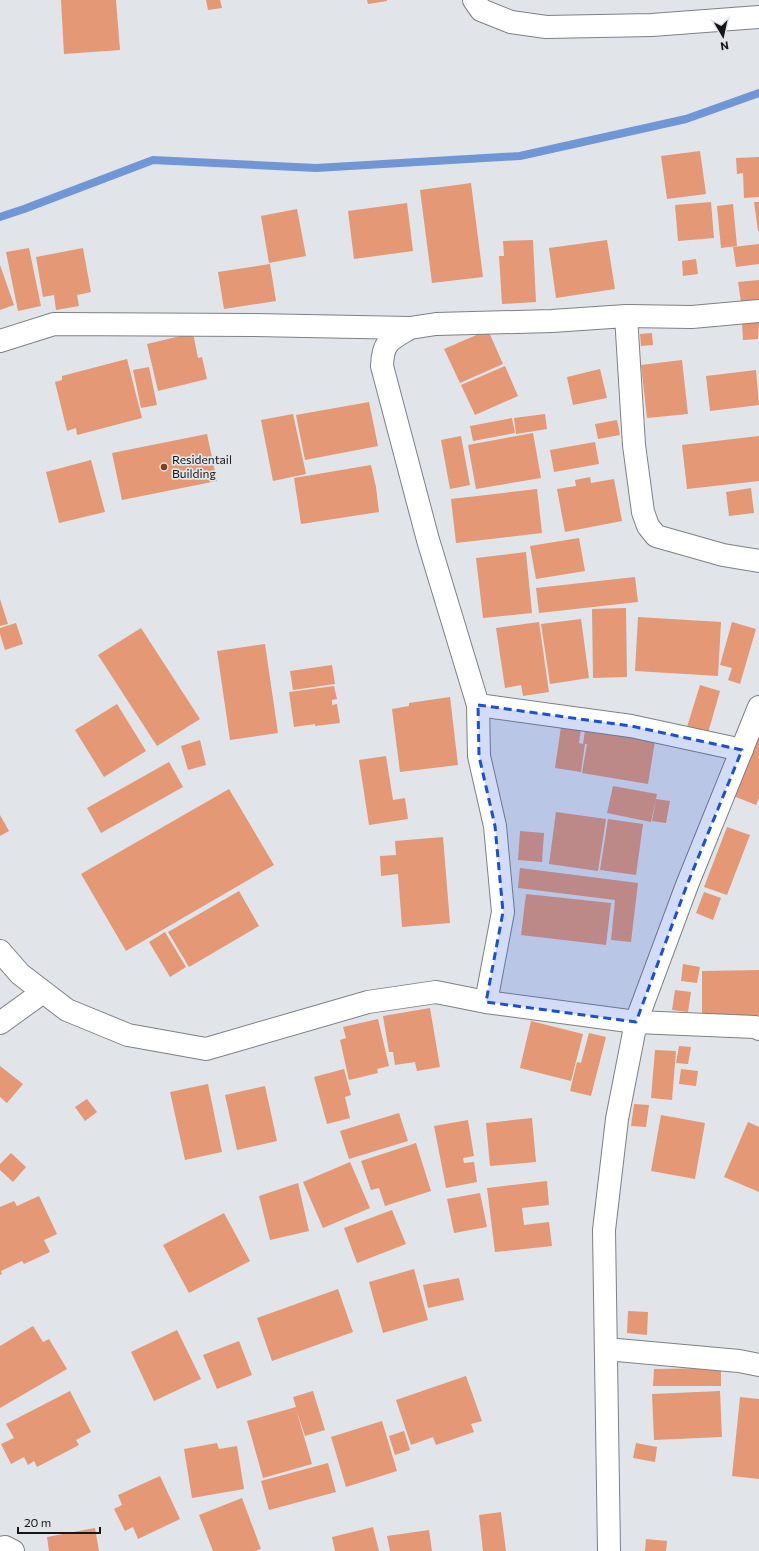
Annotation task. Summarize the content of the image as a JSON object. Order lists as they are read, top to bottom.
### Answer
{
  "places": ["Residentail Building"],
  "scale_bar": "20 m",
  "north": "bottom"
}
